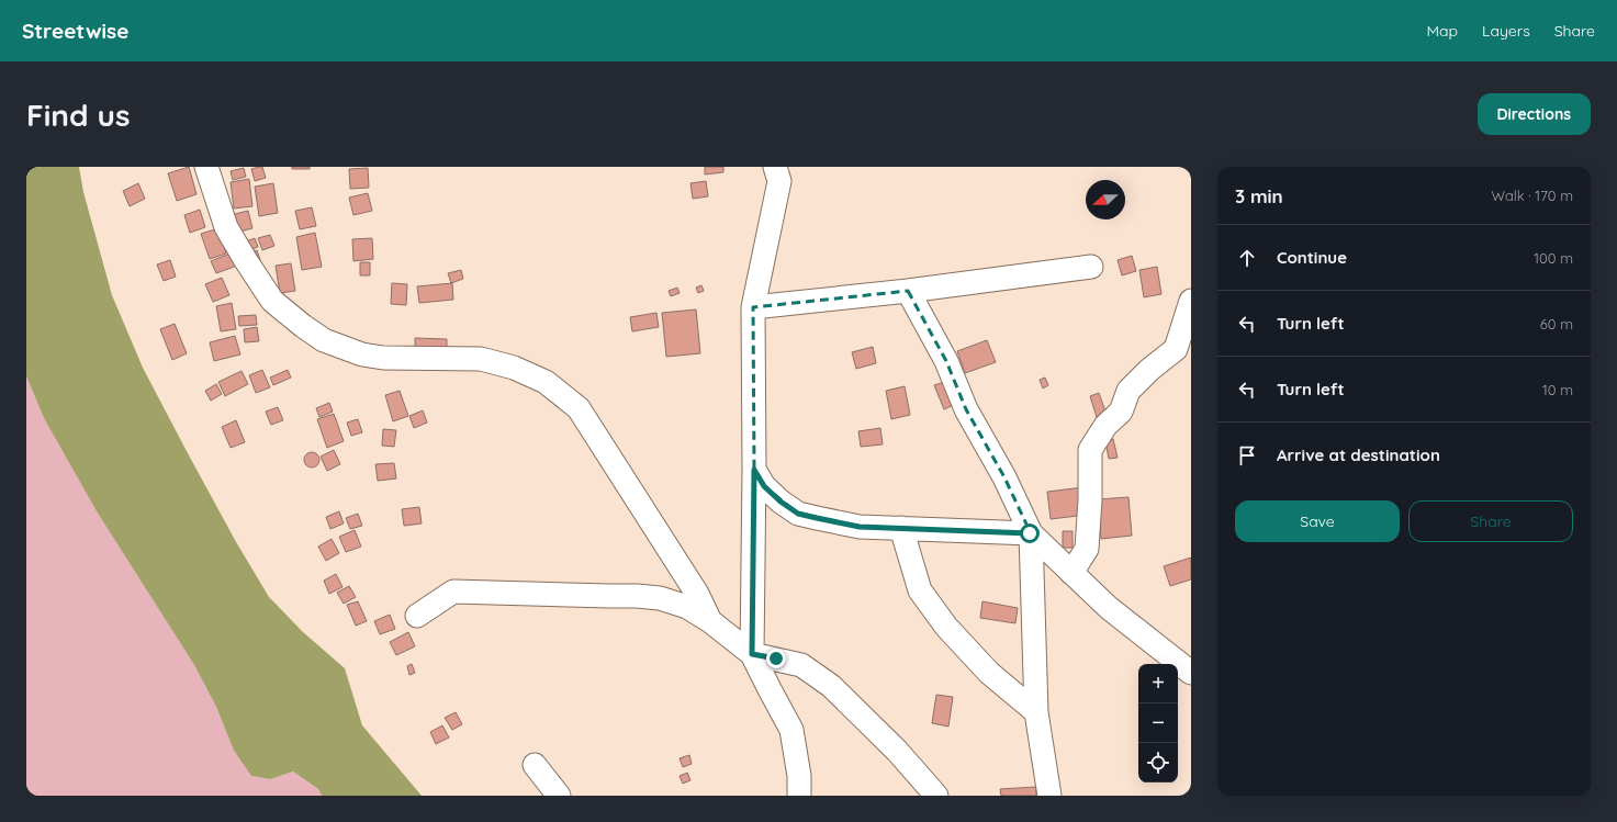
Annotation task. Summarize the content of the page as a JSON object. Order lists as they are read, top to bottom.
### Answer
{
  "north": "left",
  "page": {
    "header": "Streetwise",
    "nav": ["Map", "Layers", "Share"],
    "buttons": [
      "Directions",
      ["Save", "Share"]
    ],
    "title": "Find us",
    "heading": ["3 min", "Walk · 170 m"],
    "list": [
      ["Continue", "100 m"],
      ["Turn left", "60 m"],
      ["Turn left", "10 m"],
      "Arrive at destination"
    ],
    "map_buttons": ["+", "−"]
  }
}
